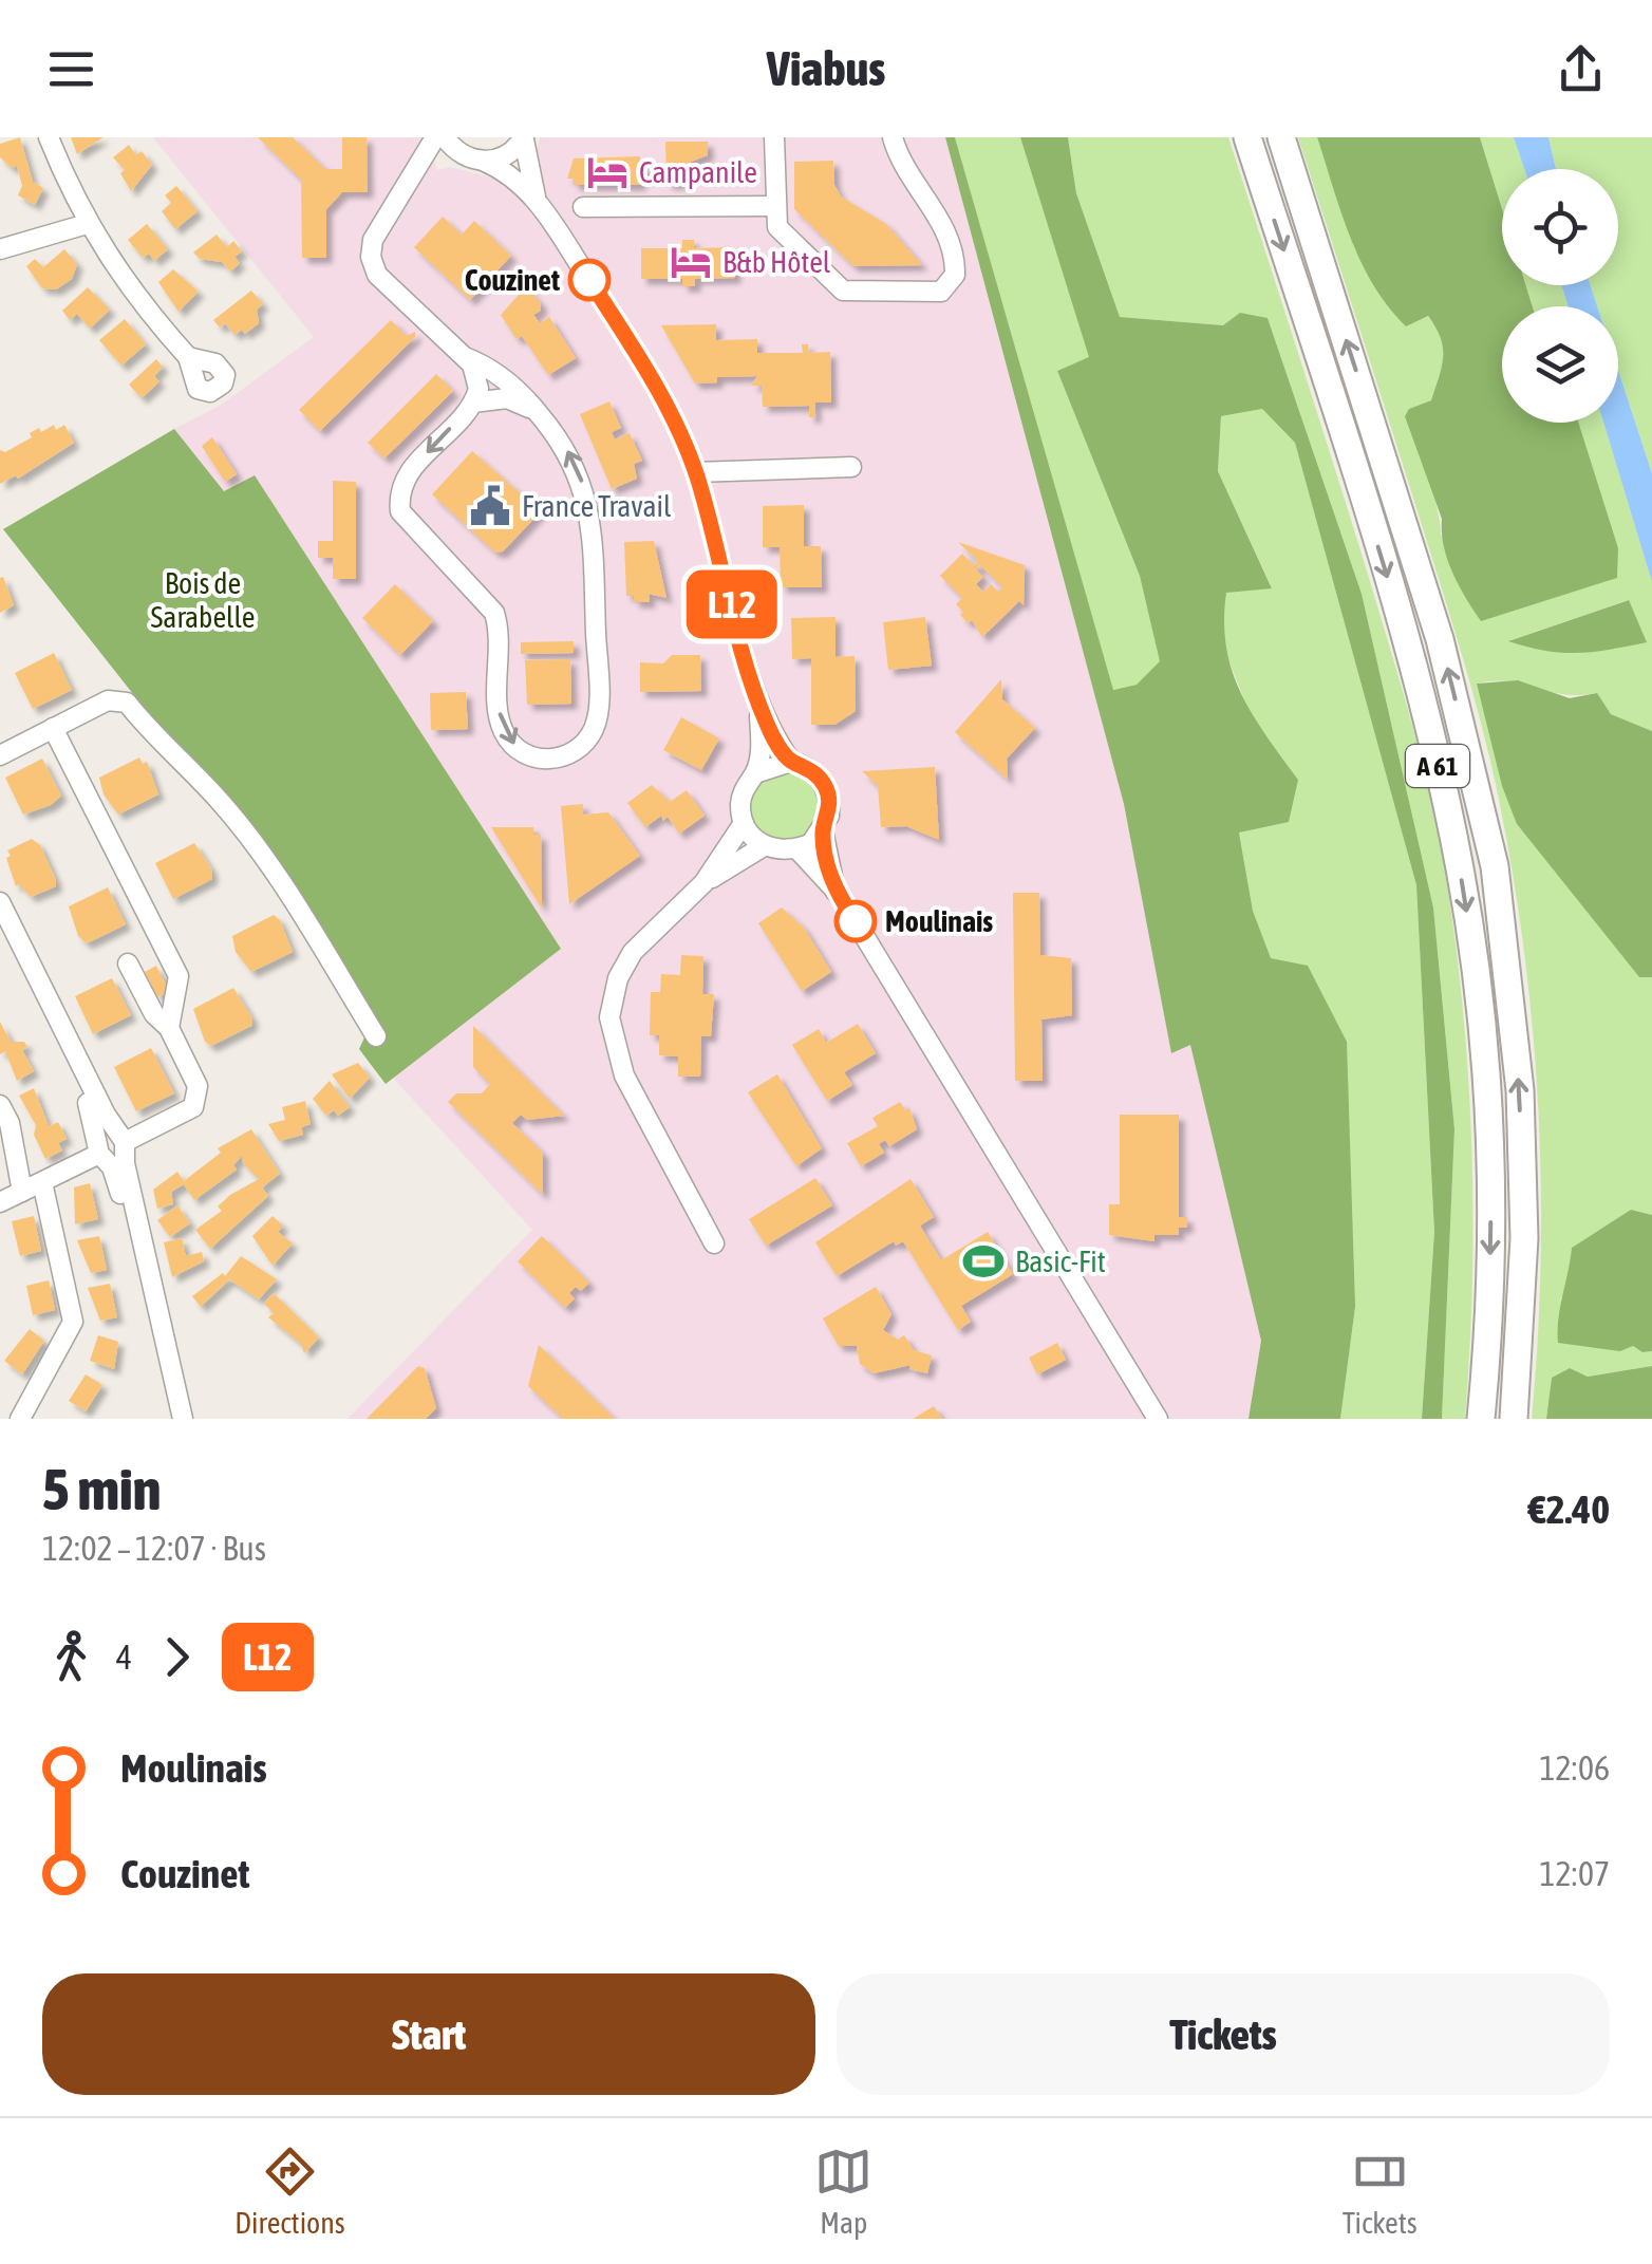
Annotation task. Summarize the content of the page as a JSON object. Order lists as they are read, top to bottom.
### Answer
{
  "streets": {
    "highway": ["A 61"]
  },
  "parks": ["Bois de Sarabelle"],
  "places": {
    "hotel": ["Campanile", "B&b Hôtel"],
    "other": ["Couzinet", "Moulinais"],
    "public building": ["France Travail"],
    "sports": ["Basic-Fit"]
  },
  "lines": ["bus line L12"],
  "page": {
    "header": "Viabus",
    "on_map": "L12",
    "heading": ["5 min", "12:02 – 12:07 · Bus", "€2.40"],
    "legs": ["4", "L12"],
    "list": [
      {
        "name": "Moulinais",
        "value": "12:06"
      },
      {
        "name": "Couzinet",
        "value": "12:07"
      }
    ],
    "buttons": ["Start", "Tickets"],
    "tabs": ["Directions", "Map", "Tickets"]
  }
}
